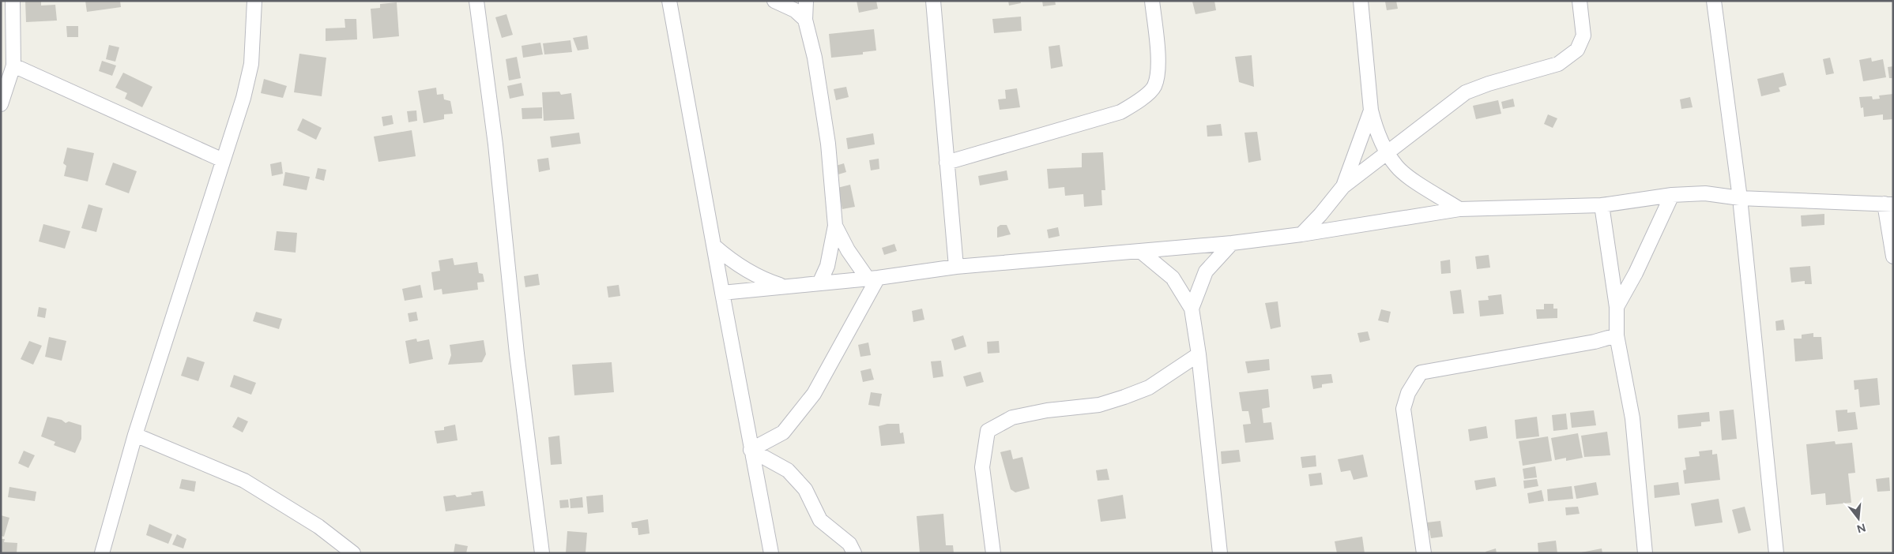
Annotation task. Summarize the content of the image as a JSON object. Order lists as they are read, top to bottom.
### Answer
{
  "north": "bottom"
}
